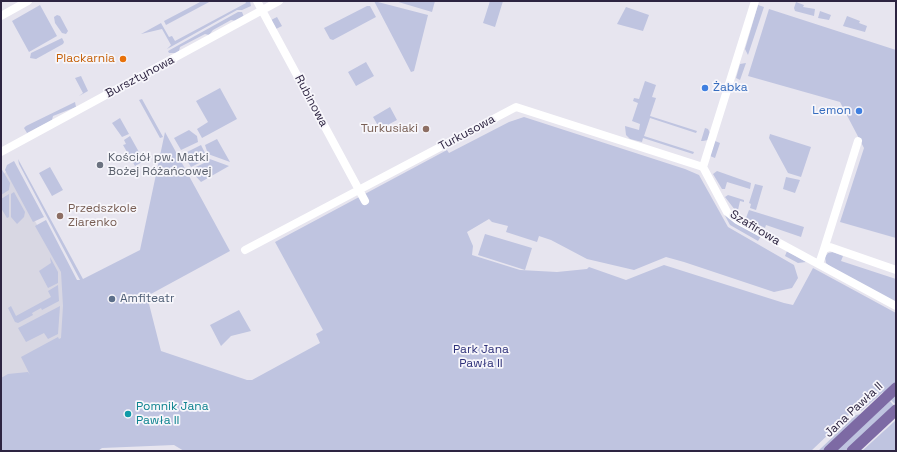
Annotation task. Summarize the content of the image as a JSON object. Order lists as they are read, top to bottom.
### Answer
{
  "streets": {
    "main road": ["Jana Pawła II"],
    "street": [
      "Bursztynowa",
      "Rubinowa",
      "Turkusowa",
      "Szafirowa"
    ]
  },
  "crossings": [
    ["Bursztynowa", "Rubinowa"],
    ["Rubinowa", "Turkusowa"],
    ["Turkusowa", "Szafirowa"]
  ],
  "parks": ["Park Jana Pawła II"],
  "places": [
    "Plackarnia",
    "Żabka",
    "Lemon",
    "Turkusiaki",
    "Kościół pw. Matki Bożej Różańcowej",
    "Przedszkole Ziarenko",
    "Amfiteatr",
    "Pomnik Jana Pawła II"
  ]
}
